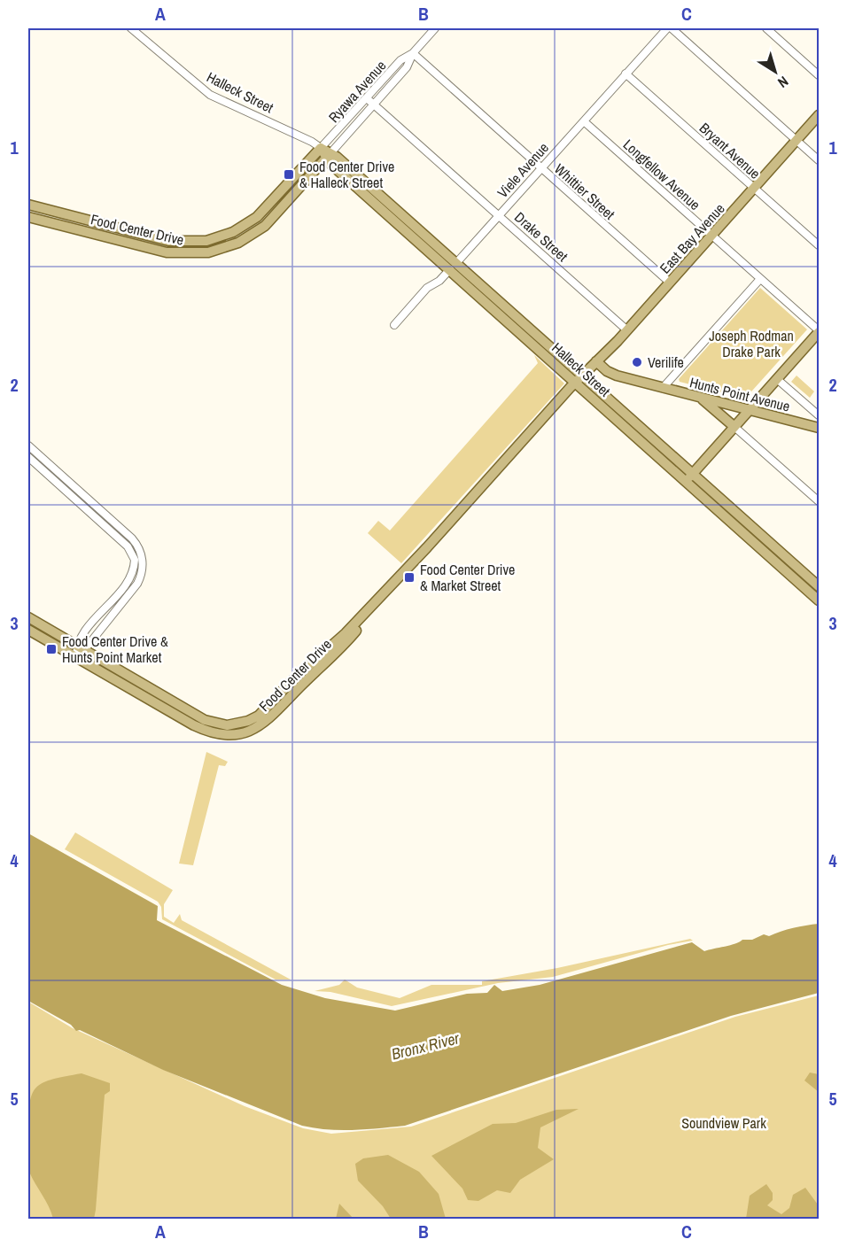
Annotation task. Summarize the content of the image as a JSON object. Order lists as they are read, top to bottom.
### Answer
{
  "streets": {
    "main road": [
      "Halleck Street",
      "Food Center Drive",
      "East Bay Avenue",
      "Hunts Point Avenue"
    ],
    "street": [
      "Ryawa Avenue",
      "Bryant Avenue",
      "Viele Avenue",
      "Longfellow Avenue",
      "Whittier Street",
      "Drake Street"
    ]
  },
  "crossings": [
    ["Ryawa Avenue", "Halleck Street"],
    ["Ryawa Avenue", "Whittier Street"],
    ["Ryawa Avenue", "Food Center Drive"],
    ["Ryawa Avenue", "Drake Street"],
    ["Halleck Street", "Viele Avenue"],
    ["Halleck Street", "Food Center Drive"],
    ["Halleck Street", "East Bay Avenue"],
    ["Bryant Avenue", "Viele Avenue"],
    ["Bryant Avenue", "East Bay Avenue"],
    ["Viele Avenue", "Longfellow Avenue"],
    ["Viele Avenue", "Whittier Street"],
    ["Viele Avenue", "Drake Street"],
    ["Longfellow Avenue", "East Bay Avenue"],
    ["Whittier Street", "East Bay Avenue"],
    ["Food Center Drive", "East Bay Avenue"],
    ["Drake Street", "East Bay Avenue"],
    ["East Bay Avenue", "Hunts Point Avenue"]
  ],
  "water": ["Bronx River"],
  "parks": ["Joseph Rodman Drake Park", "Soundview Park"],
  "places": {
    "transit": ["Food Center Drive & Halleck Street", "Food Center Drive & Market Street", "Food Center Drive & Hunts Point Market"],
    "other": ["Verilife"]
  },
  "north": "bottom right",
  "grid": {
    "columns": ["A", "B", "C"],
    "rows": [
      "1",
      "2",
      "3",
      "4",
      "5"
    ]
  }
}
